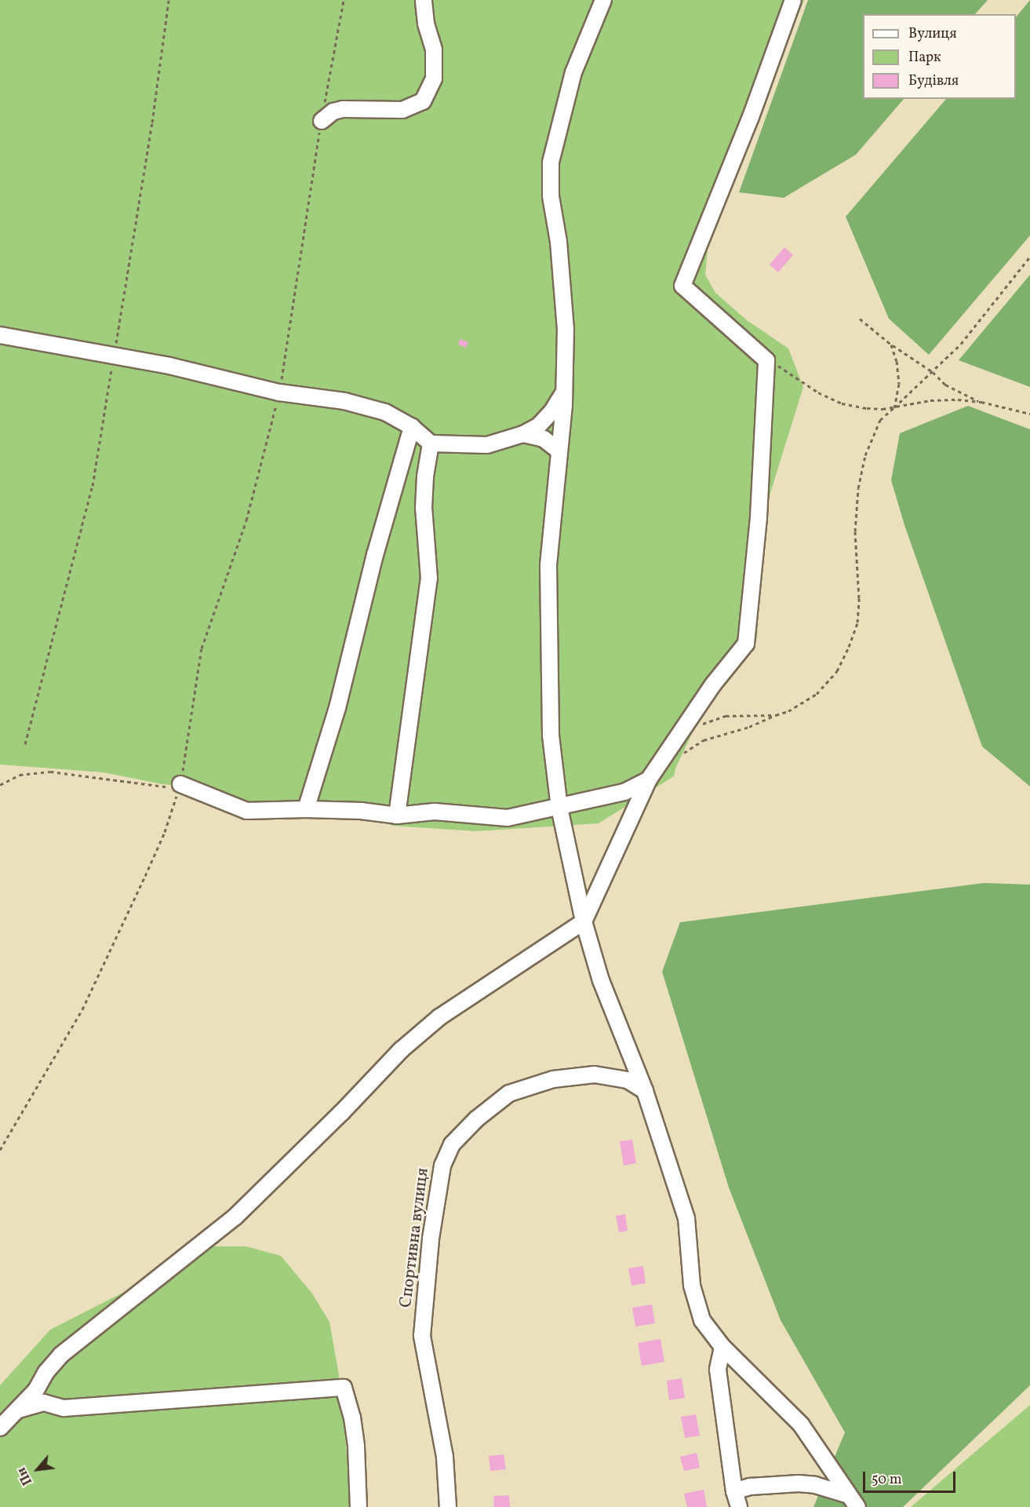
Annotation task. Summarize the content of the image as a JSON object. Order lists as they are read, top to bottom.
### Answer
{
  "streets": {
    "street": ["Спортивна вулиця"]
  },
  "legend": ["Вулиця", "Парк", "Будівля"],
  "scale_bar": "50 m",
  "north": "bottom left"
}
